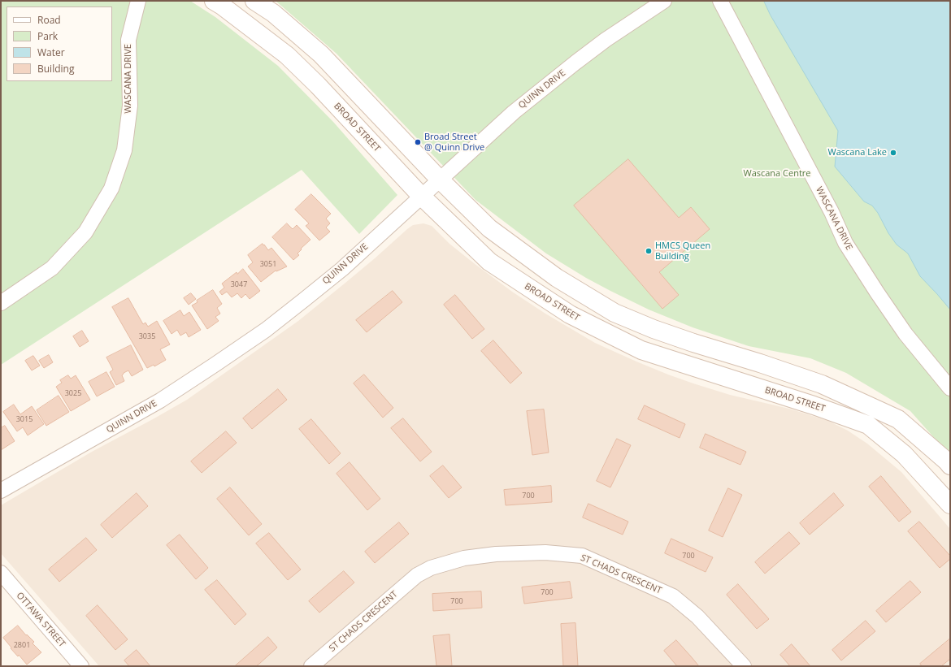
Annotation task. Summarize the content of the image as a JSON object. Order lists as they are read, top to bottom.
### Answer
{
  "streets": {
    "main road": ["BROAD STREET"],
    "street": [
      "WASCANA DRIVE",
      "QUINN DRIVE",
      "ST CHADS CRESCENT",
      "OTTAWA STREET"
    ]
  },
  "crossings": [
    ["QUINN DRIVE", "BROAD STREET"]
  ],
  "parks": ["Wascana Centre"],
  "places": ["Broad Street @ Quinn Drive", "Wascana Lake", "HMCS Queen Building"],
  "house_numbers": [
    "3051",
    "3047",
    "3035",
    "3025",
    "3015",
    "700",
    "700",
    "700",
    "700",
    "2801"
  ],
  "legend": [
    "Road",
    "Park",
    "Water",
    "Building"
  ]
}
